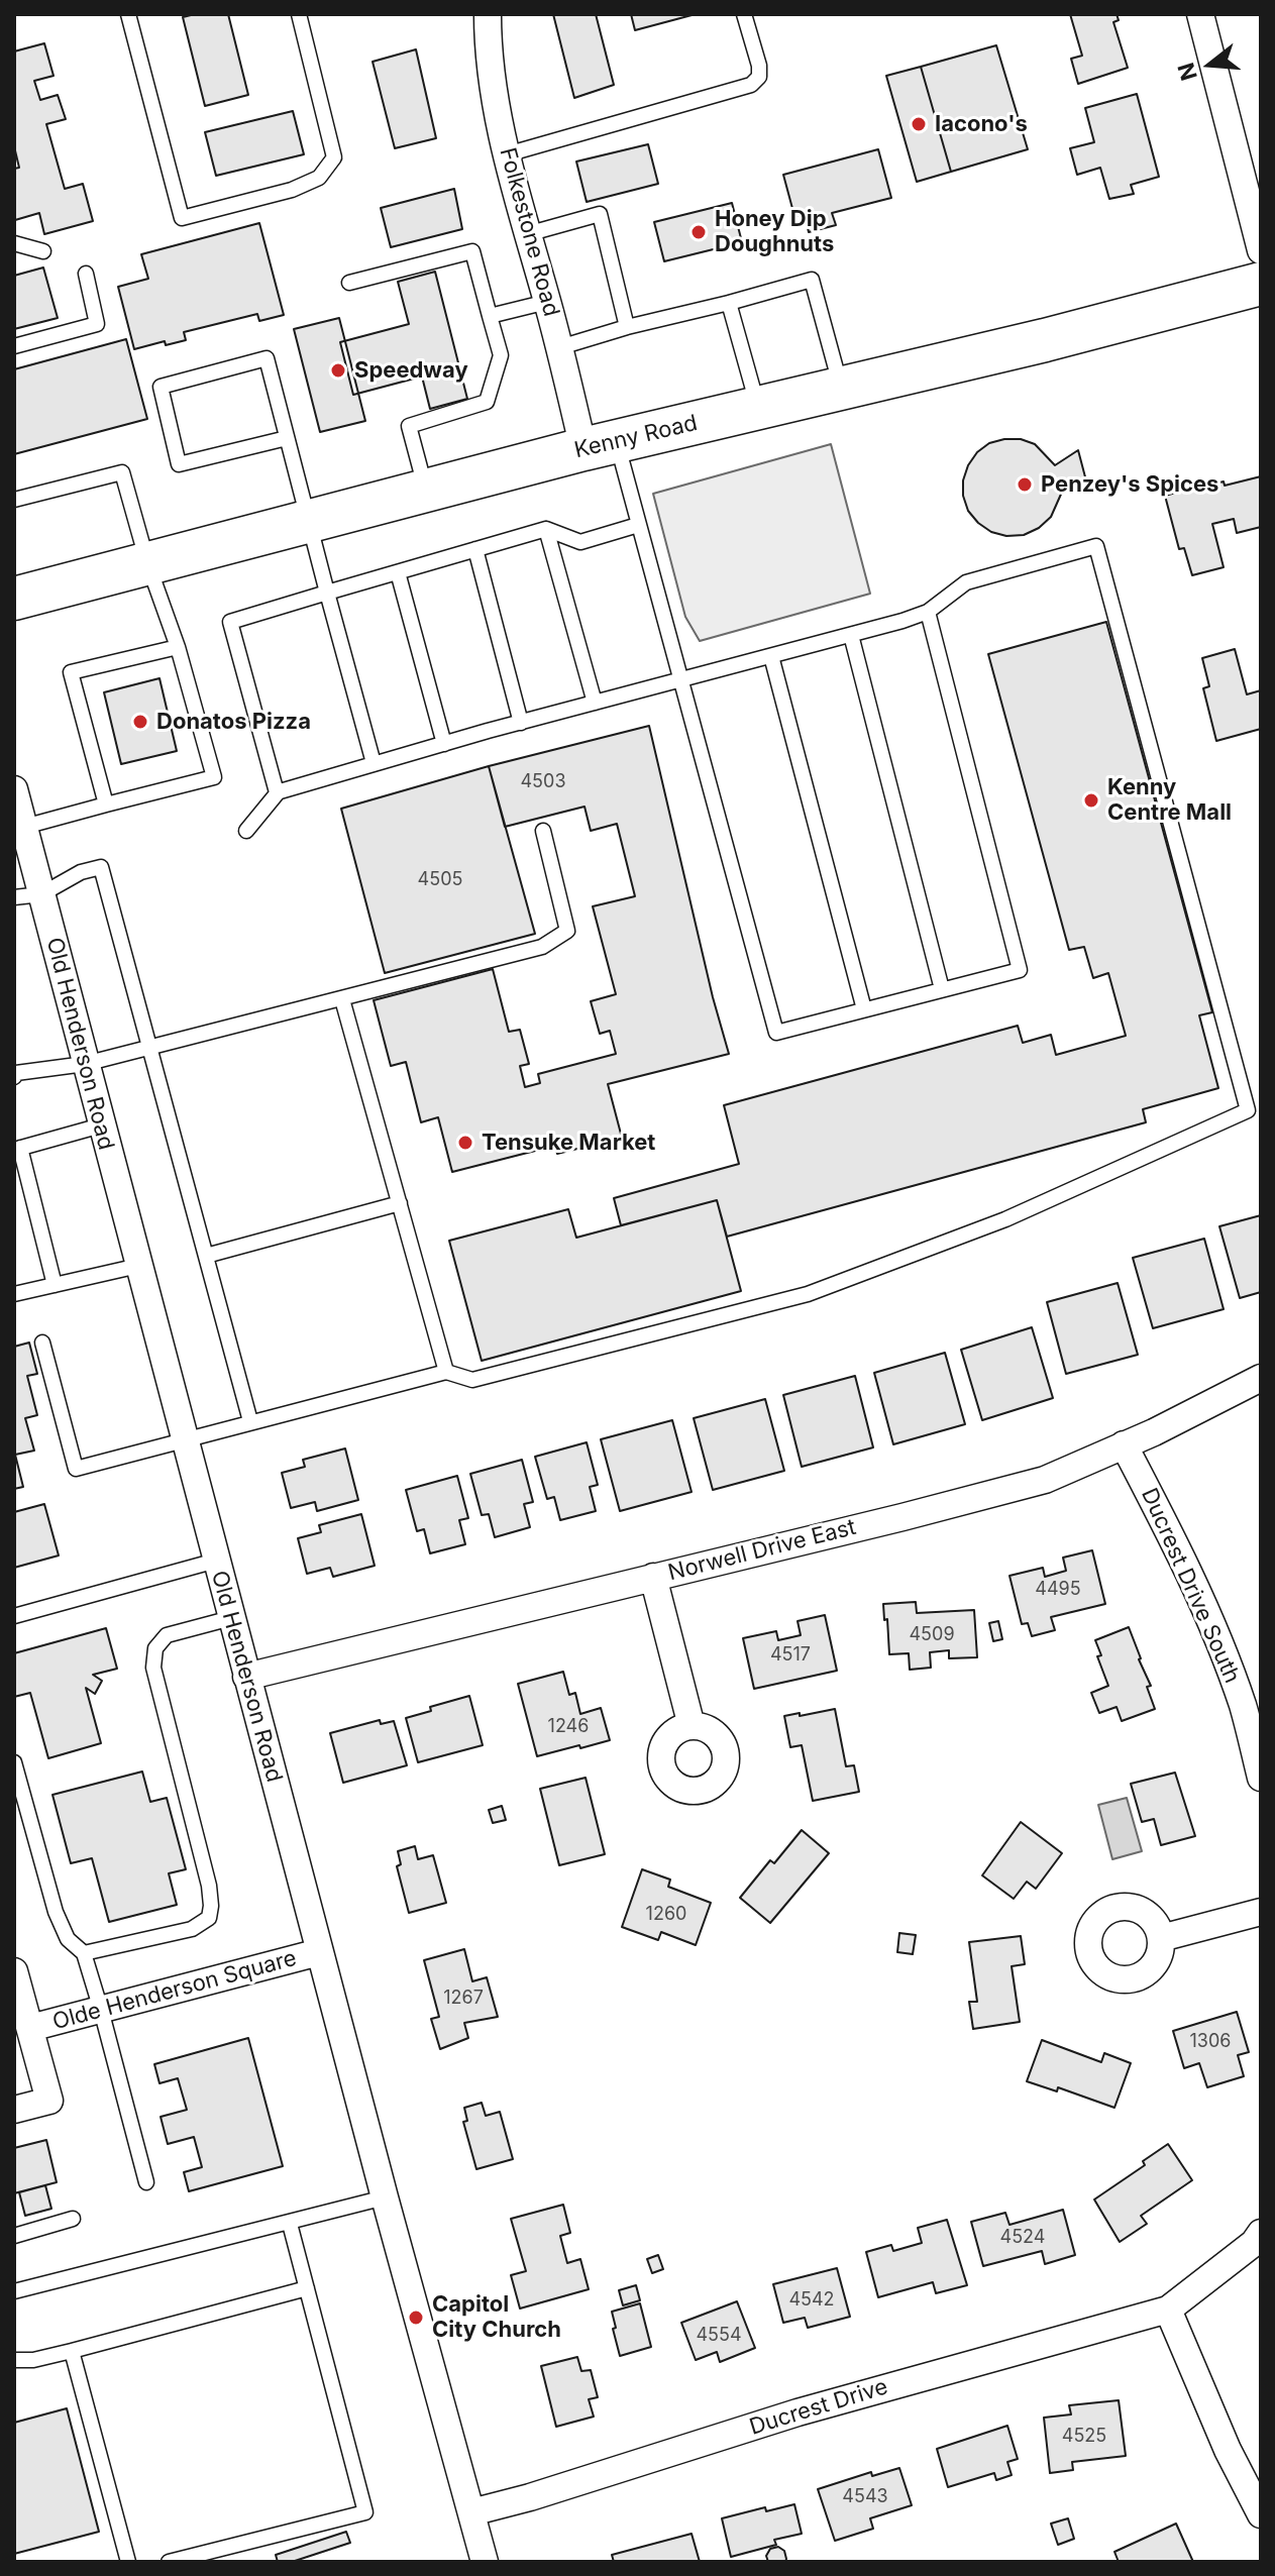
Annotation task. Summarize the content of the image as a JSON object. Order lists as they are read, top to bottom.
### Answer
{
  "streets": {
    "main road": ["Kenny Road"],
    "street": [
      "Folkestone Road",
      "Old Henderson Road",
      "Norwell Drive East",
      "Ducrest Drive South",
      "Olde Henderson Square",
      "Ducrest Drive"
    ]
  },
  "crossings": [
    ["Folkestone Road", "Kenny Road"],
    ["Old Henderson Road", "Norwell Drive East"],
    ["Old Henderson Road", "Olde Henderson Square"],
    ["Old Henderson Road", "Ducrest Drive"],
    ["Norwell Drive East", "Ducrest Drive South"]
  ],
  "places": [
    "Iacono's",
    "Honey Dip Doughnuts",
    "Speedway",
    "Penzey's Spices",
    "Donatos Pizza",
    "Kenny Centre Mall",
    "Tensuke Market",
    "Capitol City Church"
  ],
  "house_numbers": [
    "4503",
    "4505",
    "4495",
    "4509",
    "4517",
    "1246",
    "1260",
    "1267",
    "1306",
    "4524",
    "4542",
    "4554",
    "4525",
    "4543"
  ],
  "north": "left"
}
